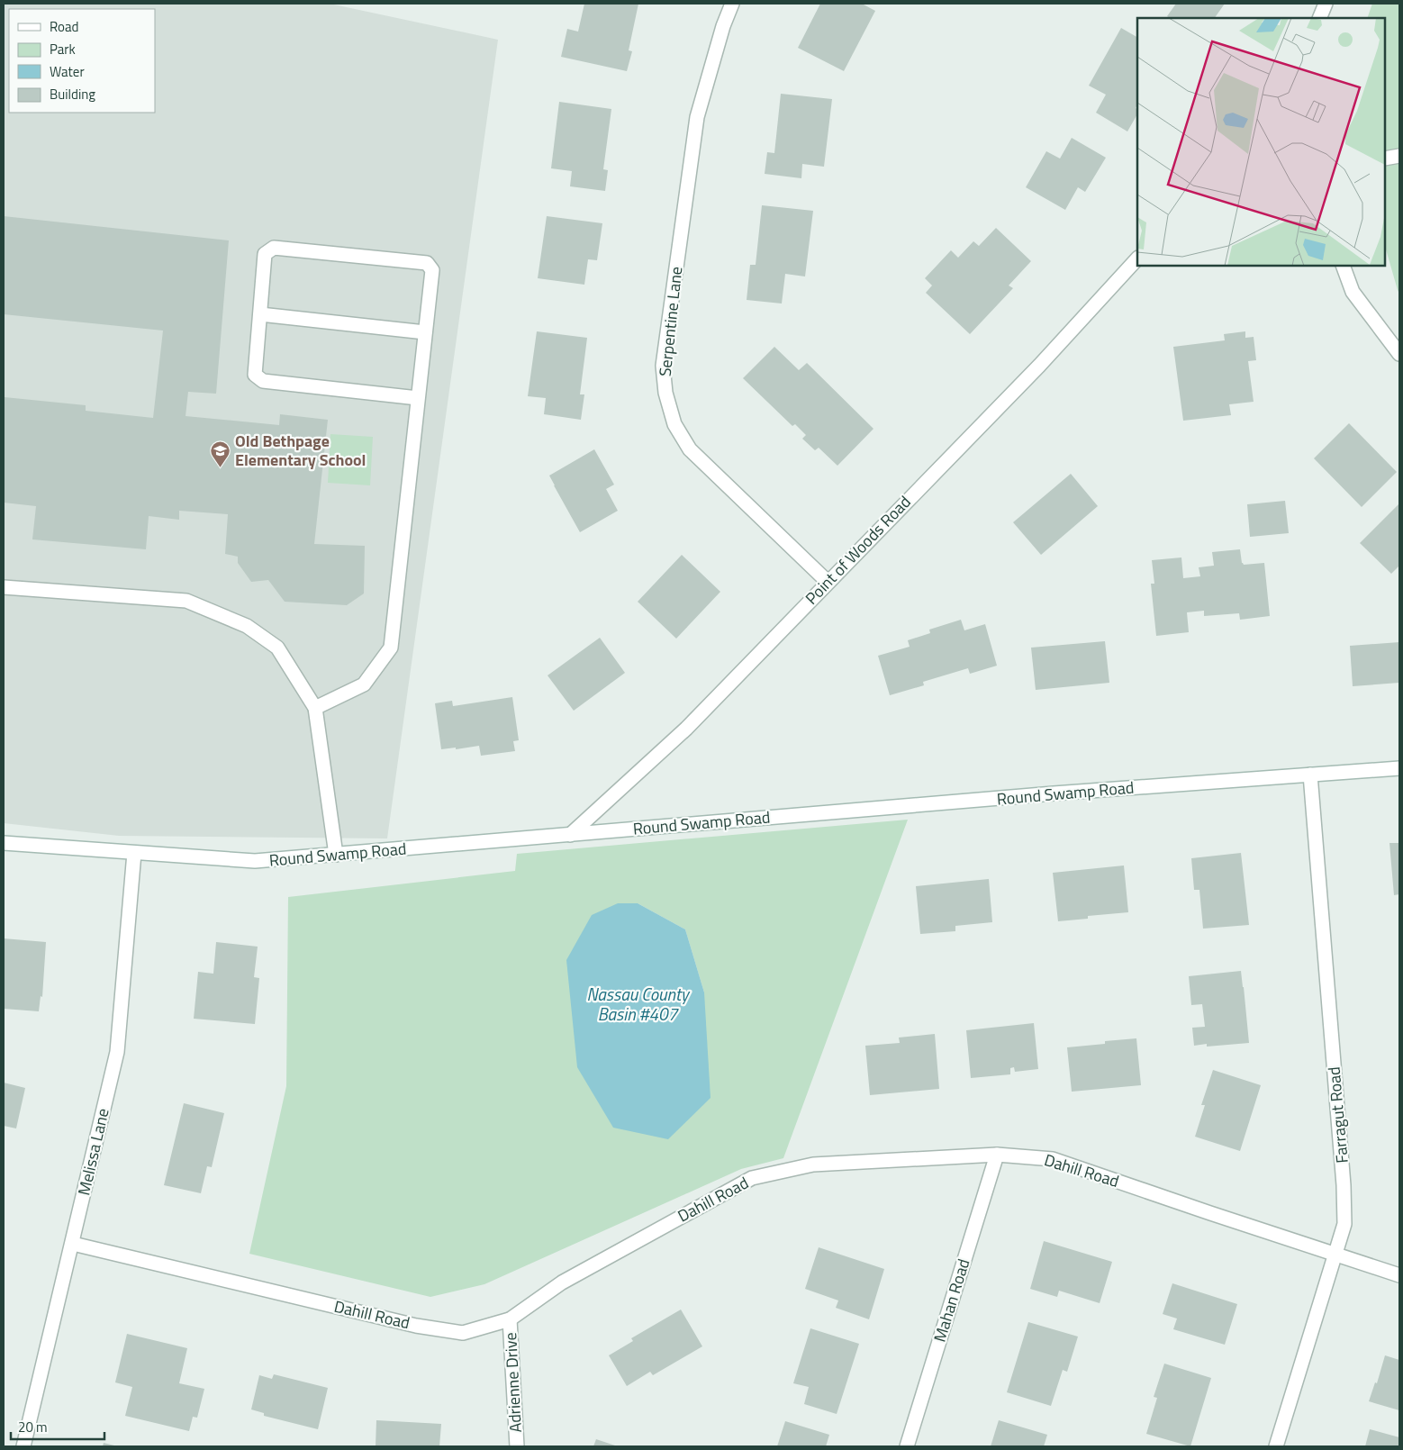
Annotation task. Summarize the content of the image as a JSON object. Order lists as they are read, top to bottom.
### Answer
{
  "streets": {
    "street": [
      "Serpentine Lane",
      "Point of Woods Road",
      "Round Swamp Road",
      "Farragut Road",
      "Melissa Lane",
      "Dahill Road",
      "Mahan Road",
      "Adrienne Drive"
    ]
  },
  "crossings": [
    ["Serpentine Lane", "Point of Woods Road"],
    ["Point of Woods Road", "Round Swamp Road"],
    ["Round Swamp Road", "Farragut Road"],
    ["Round Swamp Road", "Melissa Lane"],
    ["Farragut Road", "Dahill Road"],
    ["Melissa Lane", "Dahill Road"],
    ["Dahill Road", "Mahan Road"],
    ["Dahill Road", "Adrienne Drive"]
  ],
  "water": ["Nassau County Basin #407"],
  "places": {
    "school or university": ["Old Bethpage Elementary School"]
  },
  "legend": [
    "Road",
    "Park",
    "Water",
    "Building"
  ],
  "scale_bar": "20 m"
}
